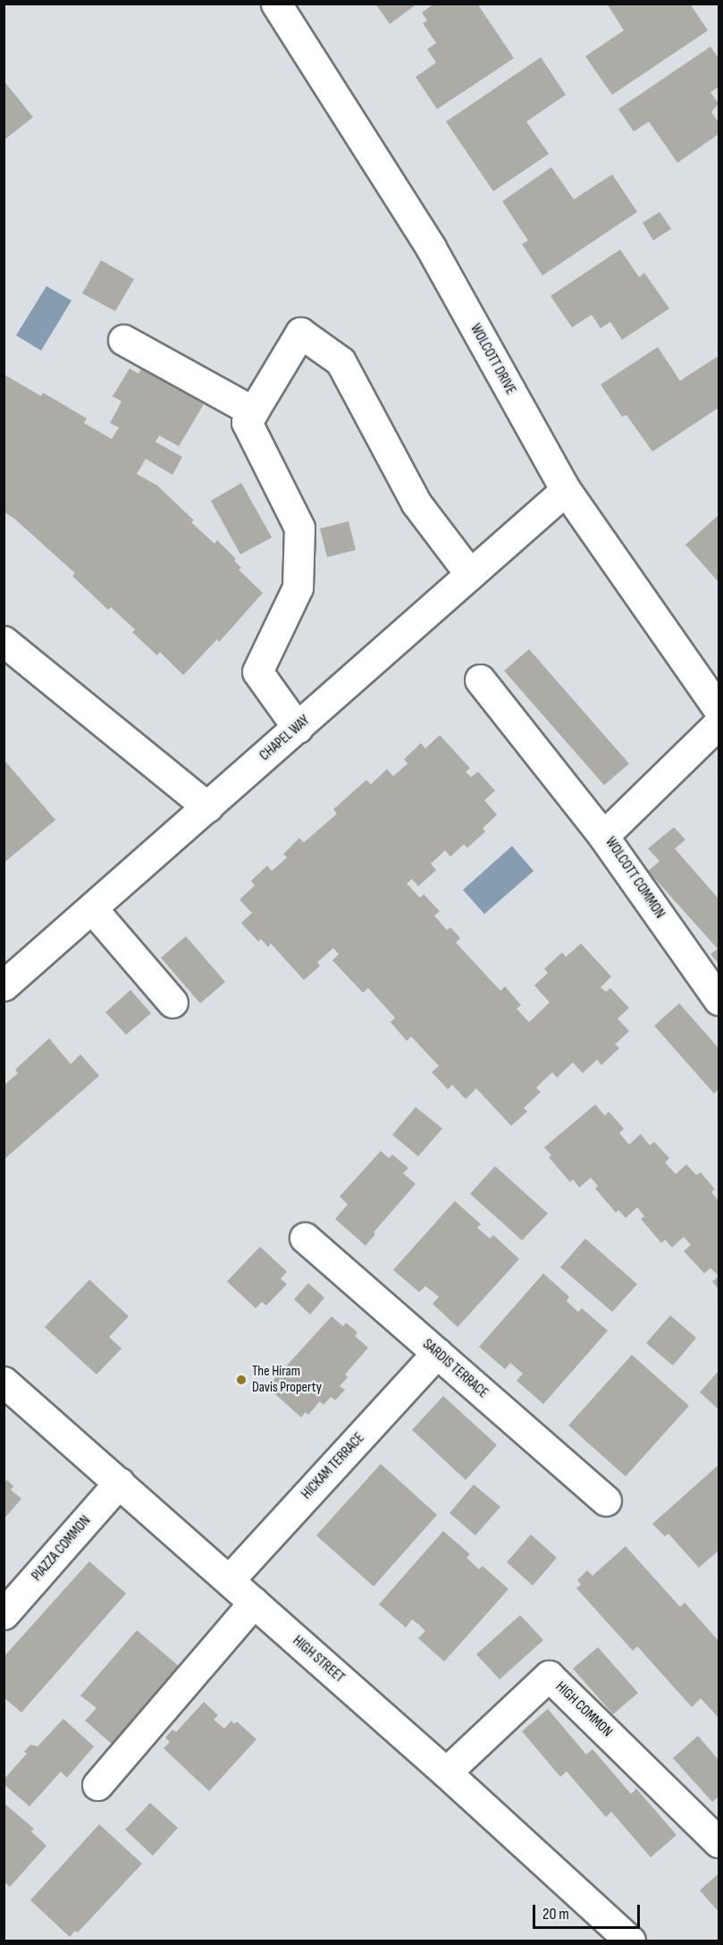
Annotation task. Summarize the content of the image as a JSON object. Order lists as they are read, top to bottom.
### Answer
{
  "streets": {
    "street": [
      "WOLCOTT DRIVE",
      "CHAPEL WAY",
      "WOLCOTT COMMON",
      "SARDIS TERRACE",
      "HICKAM TERRACE",
      "PIAZZA COMMON",
      "HIGH STREET",
      "HIGH COMMON"
    ]
  },
  "crossings": [
    ["WOLCOTT DRIVE", "CHAPEL WAY"],
    ["SARDIS TERRACE", "HICKAM TERRACE"],
    ["HICKAM TERRACE", "HIGH STREET"],
    ["PIAZZA COMMON", "HIGH STREET"],
    ["HIGH STREET", "HIGH COMMON"]
  ],
  "places": ["The Hiram Davis Property"],
  "scale_bar": "20 m"
}
